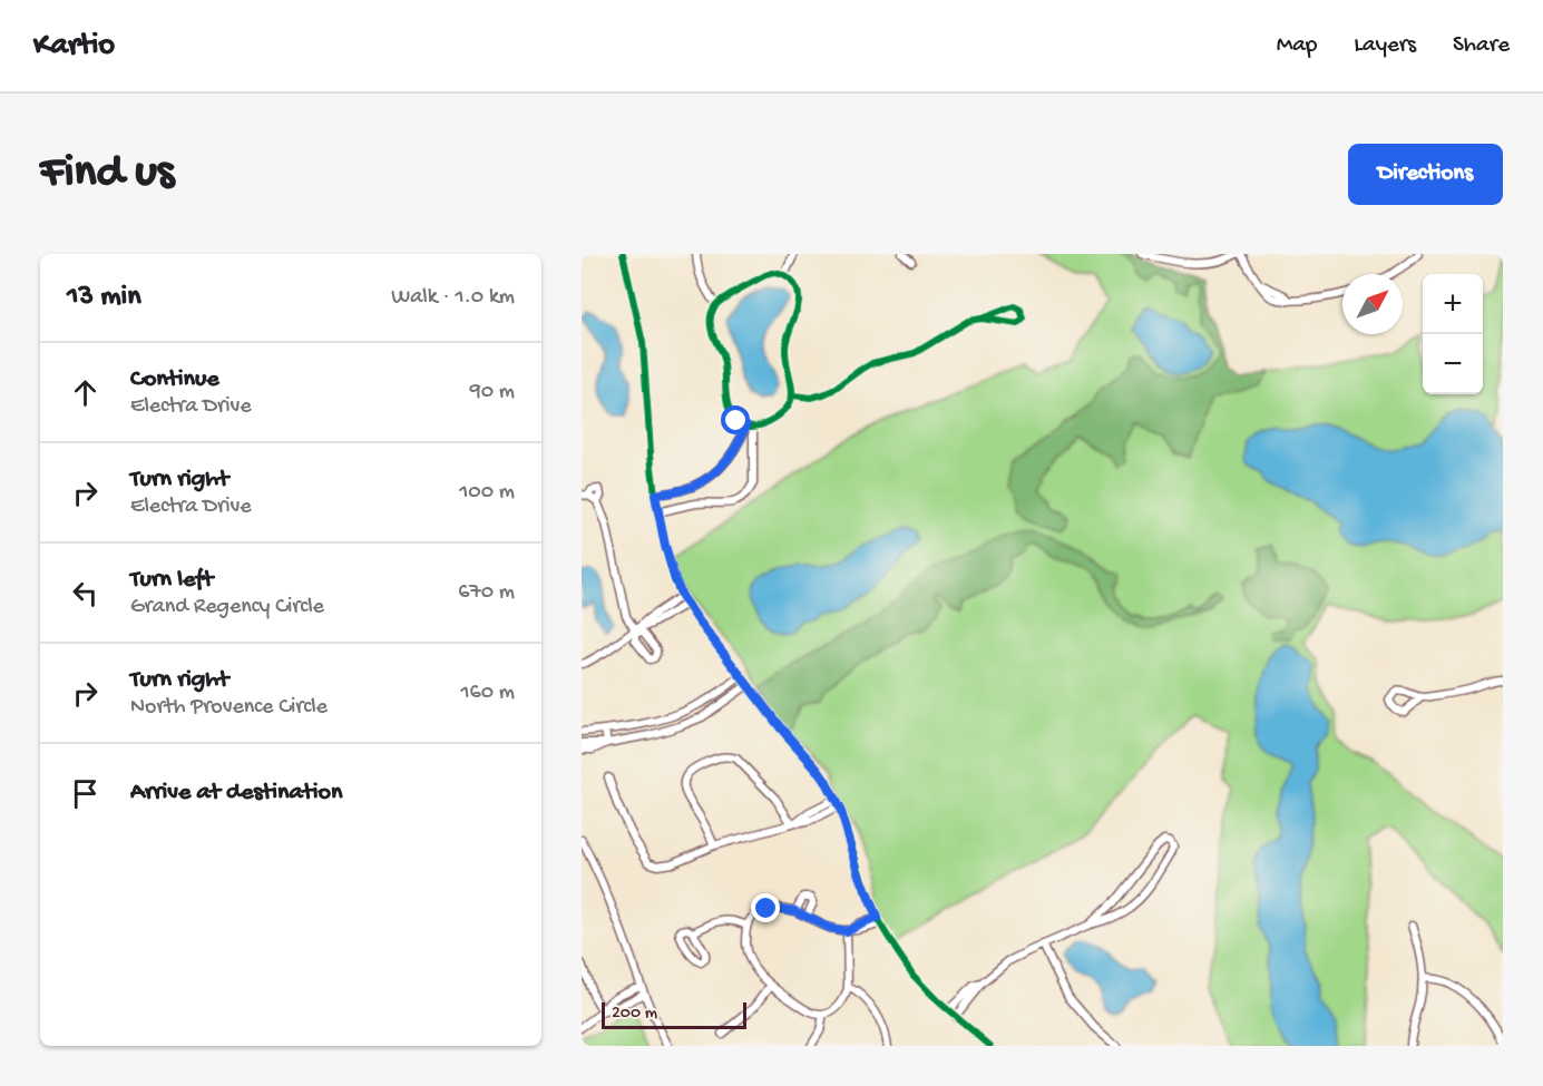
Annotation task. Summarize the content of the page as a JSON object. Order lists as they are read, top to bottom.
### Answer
{
  "scale_bar": "200 m",
  "north": "top right",
  "page": {
    "header": "Kartio",
    "nav": ["Map", "Layers", "Share"],
    "buttons": "Directions",
    "title": "Find us",
    "heading": ["13 min", "Walk · 1.0 km"],
    "map_buttons": ["+", "−"],
    "list": [
      ["Continue", "Electra Drive", "90 m"],
      ["Turn right", "Electra Drive", "100 m"],
      ["Turn left", "Grand Regency Circle", "670 m"],
      ["Turn right", "North Provence Circle", "160 m"],
      "Arrive at destination"
    ],
    "scale": "200 m"
  }
}
